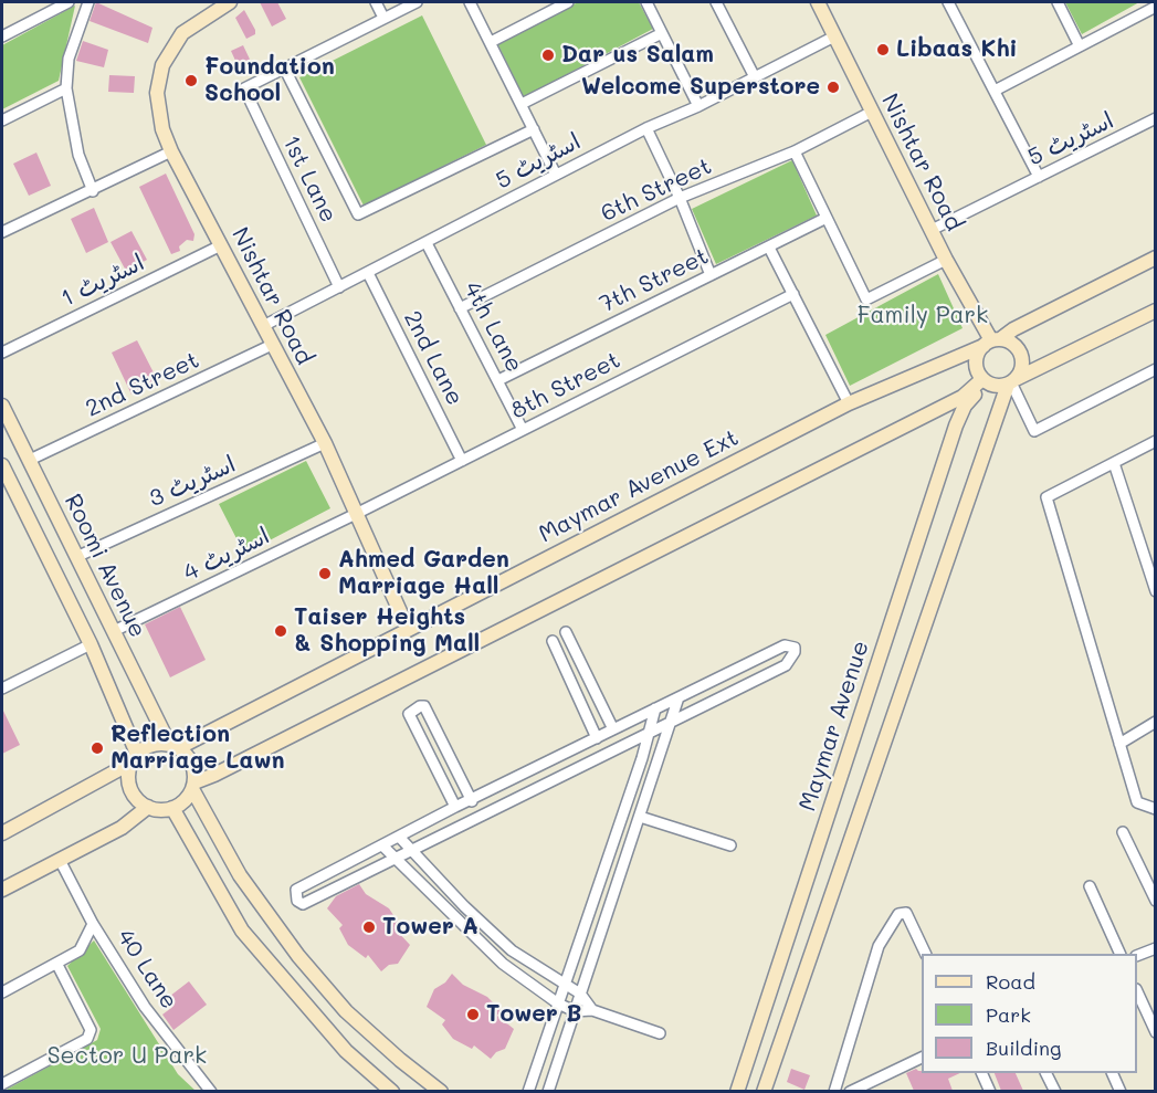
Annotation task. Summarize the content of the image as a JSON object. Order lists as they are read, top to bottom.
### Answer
{
  "streets": {
    "main road": [
      "Nishtar Road",
      "Maymar Avenue Ext",
      "Roomi Avenue",
      "Maymar Avenue"
    ],
    "street": [
      "اسٹریٹ 5",
      "1st Lane",
      "6th Street",
      "اسٹریٹ 1",
      "7th Street",
      "4th Lane",
      "2nd Lane",
      "2nd Street",
      "8th Street",
      "اسٹریٹ 3",
      "اسٹریٹ 4",
      "40 Lane"
    ]
  },
  "crossings": [
    ["اسٹریٹ 5", "Nishtar Road"],
    ["اسٹریٹ 5", "1st Lane"],
    ["اسٹریٹ 5", "4th Lane"],
    ["اسٹریٹ 5", "2nd Lane"],
    ["Nishtar Road", "6th Street"],
    ["Nishtar Road", "اسٹریٹ 1"],
    ["Nishtar Road", "2nd Street"],
    ["Nishtar Road", "8th Street"],
    ["Nishtar Road", "اسٹریٹ 3"],
    ["Nishtar Road", "Maymar Avenue Ext"],
    ["Nishtar Road", "اسٹریٹ 4"],
    ["Nishtar Road", "Maymar Avenue"],
    ["6th Street", "4th Lane"],
    ["7th Street", "4th Lane"],
    ["4th Lane", "8th Street"],
    ["2nd Lane", "8th Street"],
    ["2nd Street", "Roomi Avenue"],
    ["8th Street", "اسٹریٹ 4"],
    ["اسٹریٹ 3", "Roomi Avenue"],
    ["Maymar Avenue Ext", "Roomi Avenue"],
    ["Maymar Avenue Ext", "Maymar Avenue"],
    ["اسٹریٹ 4", "Roomi Avenue"]
  ],
  "parks": ["Family Park", "Sector U Park"],
  "places": [
    "Libaas Khi",
    "Dar us Salam",
    "Foundation School",
    "Welcome Superstore",
    "Ahmed Garden Marriage Hall",
    "Taiser Heights & Shopping Mall",
    "Reflection Marriage Lawn",
    "Tower A",
    "Tower B"
  ],
  "legend": ["Road", "Park", "Building"]
}
